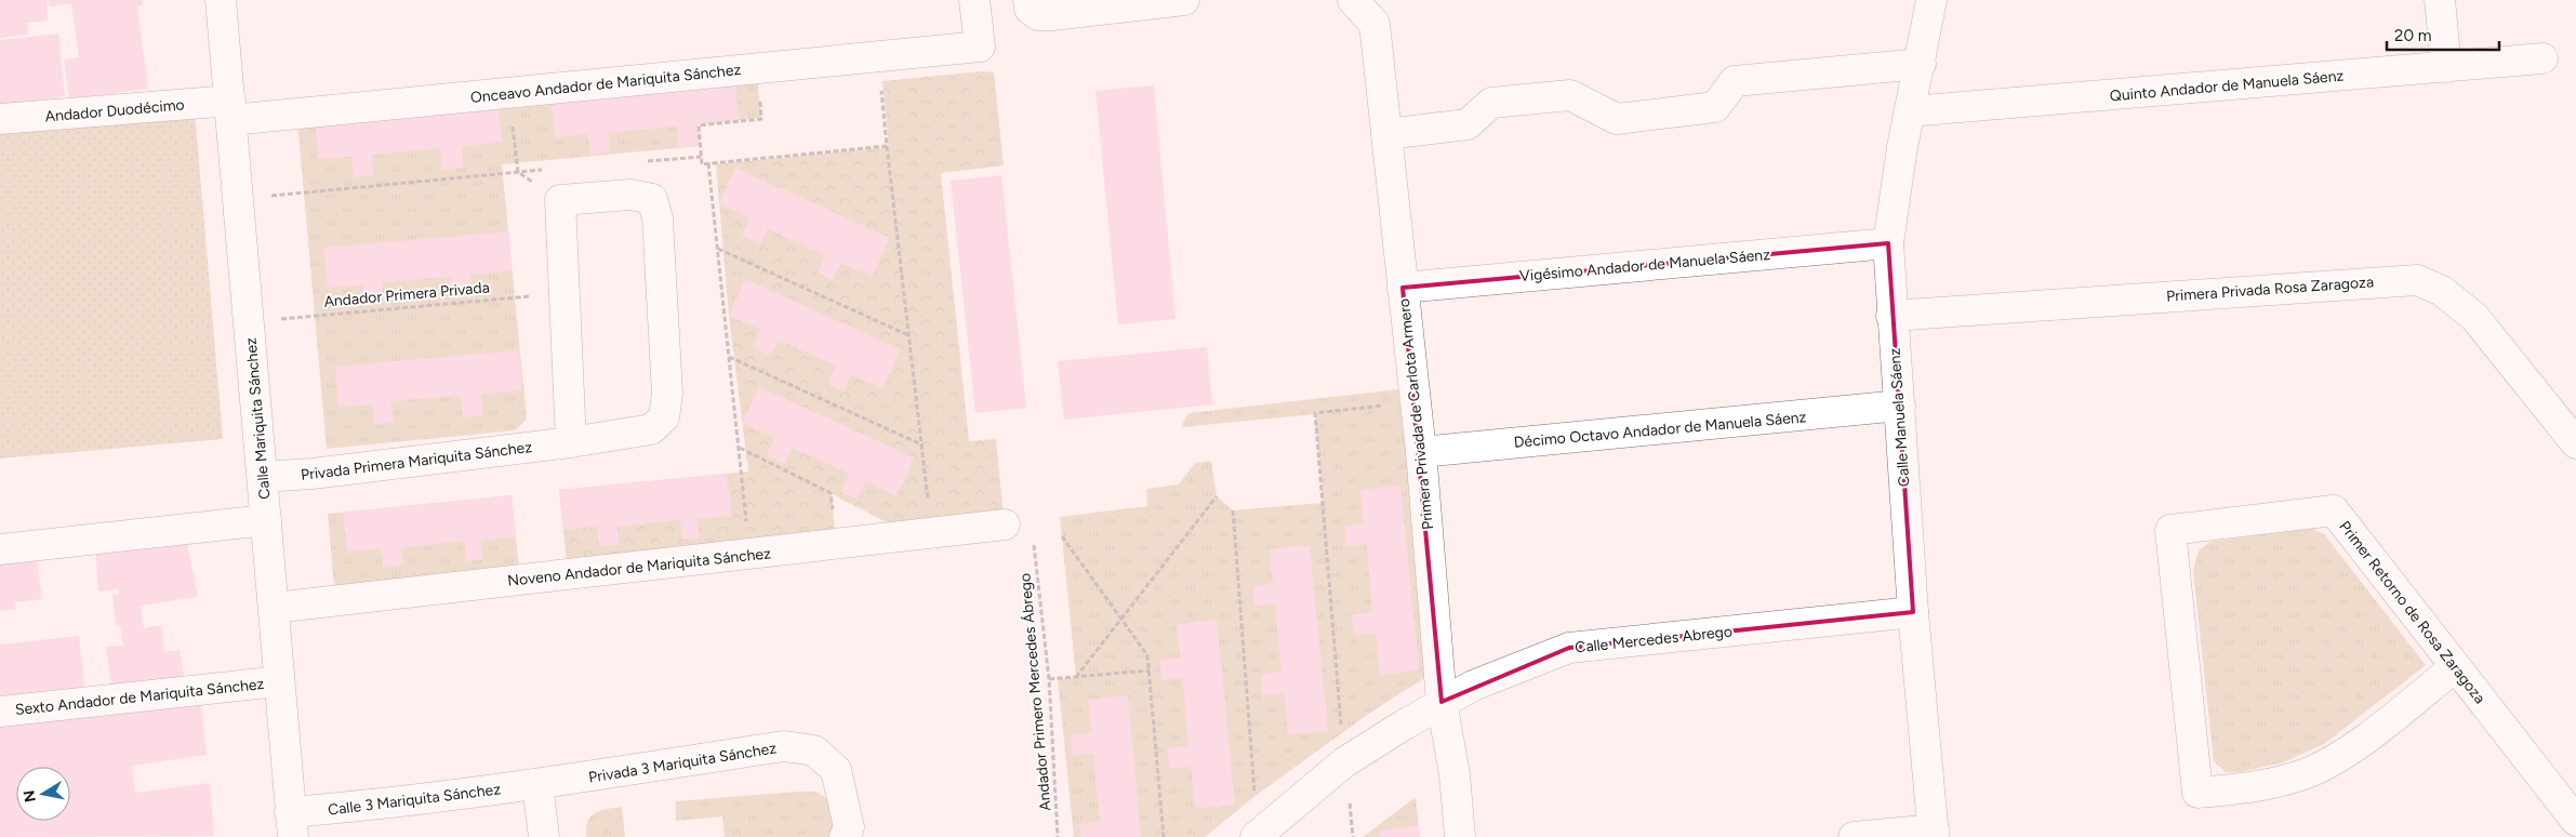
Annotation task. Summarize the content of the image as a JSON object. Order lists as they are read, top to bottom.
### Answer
{
  "streets": {
    "street": [
      "Onceavo Andador de Mariquita Sánchez",
      "Quinto Andador de Manuela Sáenz",
      "Andador Duodécimo",
      "Vigésimo Andador de Manuela Sáenz",
      "Primera Privada Rosa Zaragoza",
      "Primera Privada de Carlota Armero",
      "Calle Manuela Sáenz",
      "Calle Mariquita Sánchez",
      "Décimo Octavo Andador de Manuela Sáenz",
      "Privada Primera Mariquita Sánchez",
      "Noveno Andador de Mariquita Sánchez",
      "Primer Retorno de Rosa Zaragoza",
      "Calle Mercedes Abrego",
      "Sexto Andador de Mariquita Sánchez",
      "Privada 3 Mariquita Sánchez",
      "Calle 3 Mariquita Sánchez"
    ],
    "path": ["Andador Primera Privada", "Andador Primero Mercedes Ábrego"]
  },
  "crossings": [
    ["Onceavo Andador de Mariquita Sánchez", "Andador Duodécimo"],
    ["Onceavo Andador de Mariquita Sánchez", "Calle Mariquita Sánchez"],
    ["Quinto Andador de Manuela Sáenz", "Calle Manuela Sáenz"],
    ["Andador Duodécimo", "Calle Mariquita Sánchez"],
    ["Vigésimo Andador de Manuela Sáenz", "Primera Privada de Carlota Armero"],
    ["Vigésimo Andador de Manuela Sáenz", "Calle Manuela Sáenz"],
    ["Primera Privada Rosa Zaragoza", "Calle Manuela Sáenz"],
    ["Andador Primera Privada", "Calle Mariquita Sánchez"],
    ["Primera Privada de Carlota Armero", "Décimo Octavo Andador de Manuela Sáenz"],
    ["Primera Privada de Carlota Armero", "Calle Mercedes Abrego"],
    ["Calle Manuela Sáenz", "Décimo Octavo Andador de Manuela Sáenz"],
    ["Calle Manuela Sáenz", "Calle Mercedes Abrego"],
    ["Calle Mariquita Sánchez", "Privada Primera Mariquita Sánchez"],
    ["Calle Mariquita Sánchez", "Noveno Andador de Mariquita Sánchez"],
    ["Calle Mariquita Sánchez", "Sexto Andador de Mariquita Sánchez"],
    ["Calle Mariquita Sánchez", "Calle 3 Mariquita Sánchez"],
    ["Privada 3 Mariquita Sánchez", "Calle 3 Mariquita Sánchez"]
  ],
  "scale_bar": "20 m",
  "north": "left"
}
